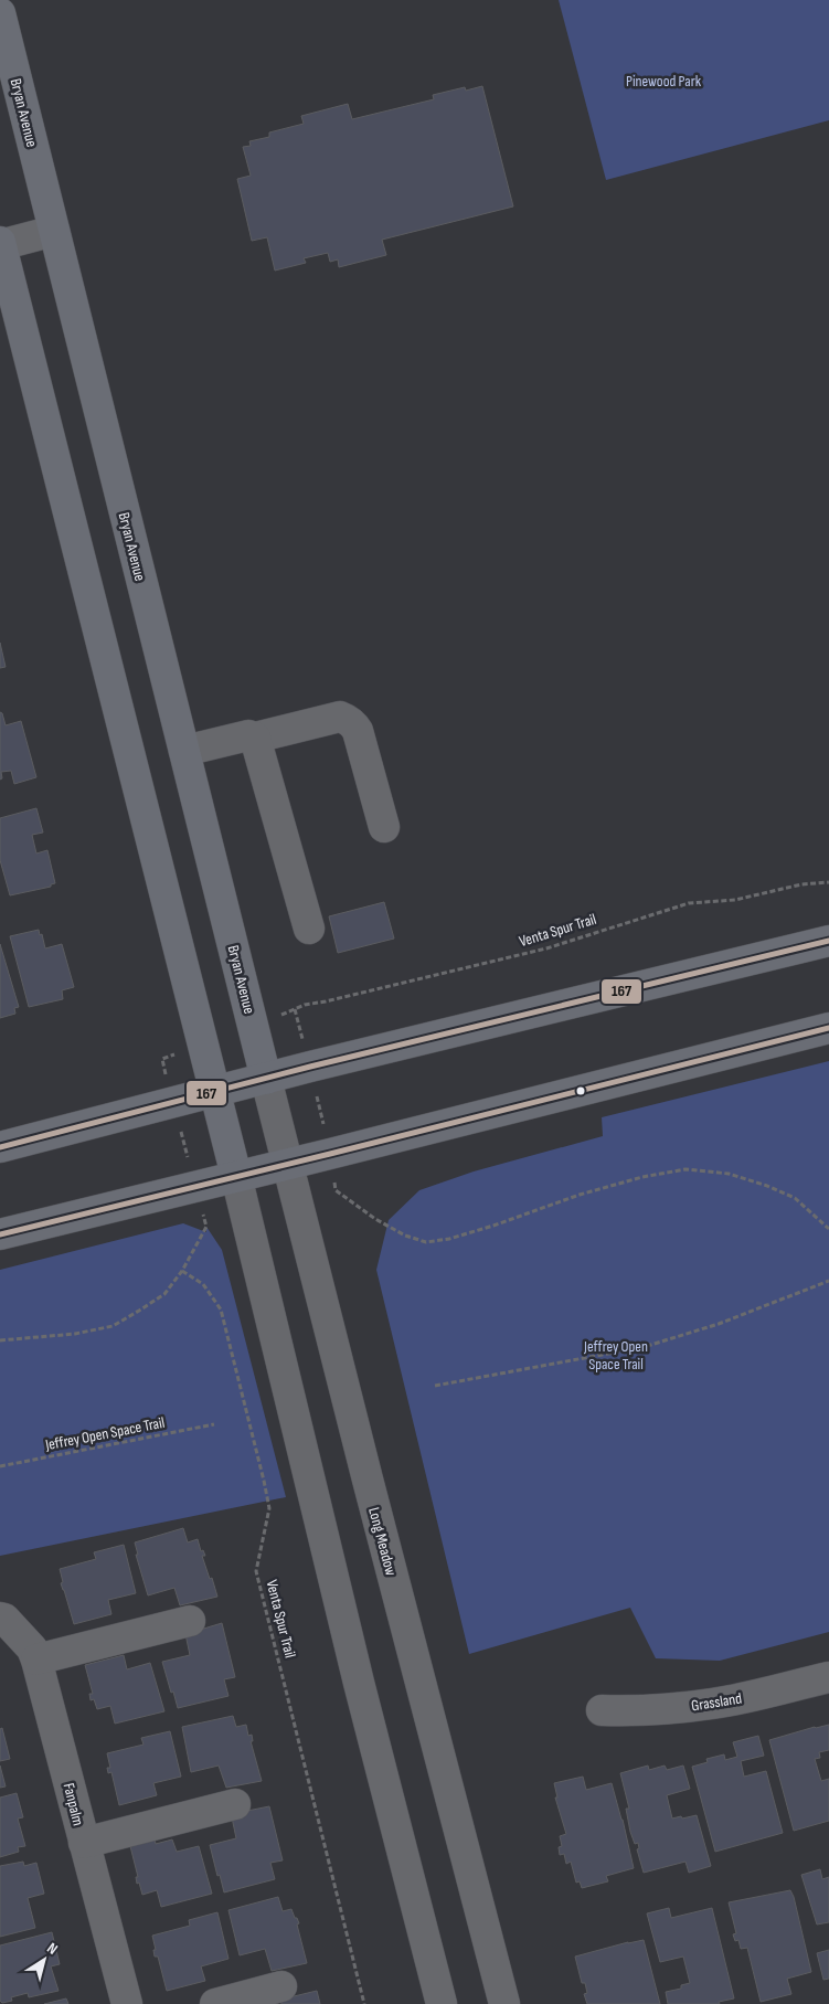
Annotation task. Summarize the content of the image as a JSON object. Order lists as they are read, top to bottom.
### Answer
{
  "streets": {
    "main road": ["Bryan Avenue"],
    "street": ["Long Meadow", "Grassland", "Fanpalm"],
    "path": ["Venta Spur Trail", "Jeffrey Open Space Trail"]
  },
  "crossings": [
    ["Bryan Avenue", "Long Meadow"]
  ],
  "parks": ["Pinewood Park", "Jeffrey Open Space Trail"],
  "lines": ["transit line 167"],
  "north": "top right"
}
